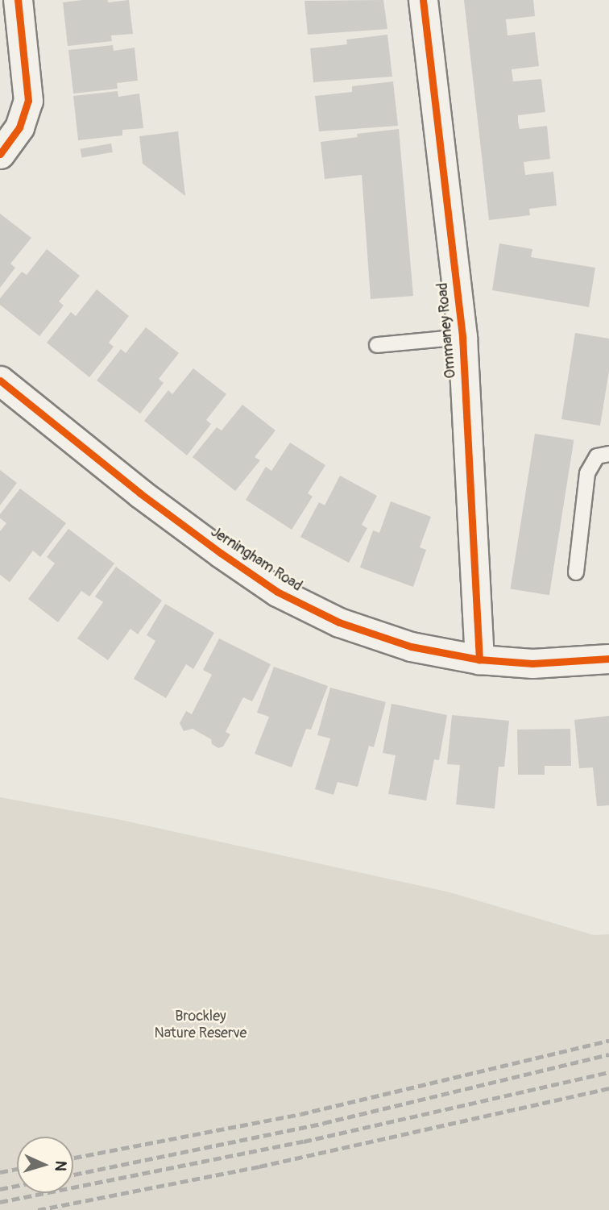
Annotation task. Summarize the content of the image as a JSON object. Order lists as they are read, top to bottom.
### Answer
{
  "streets": {
    "street": ["Ommaney Road", "Jerningham Road"]
  },
  "crossings": [
    ["Ommaney Road", "Jerningham Road"]
  ],
  "parks": ["Brockley Nature Reserve"],
  "north": "right"
}
